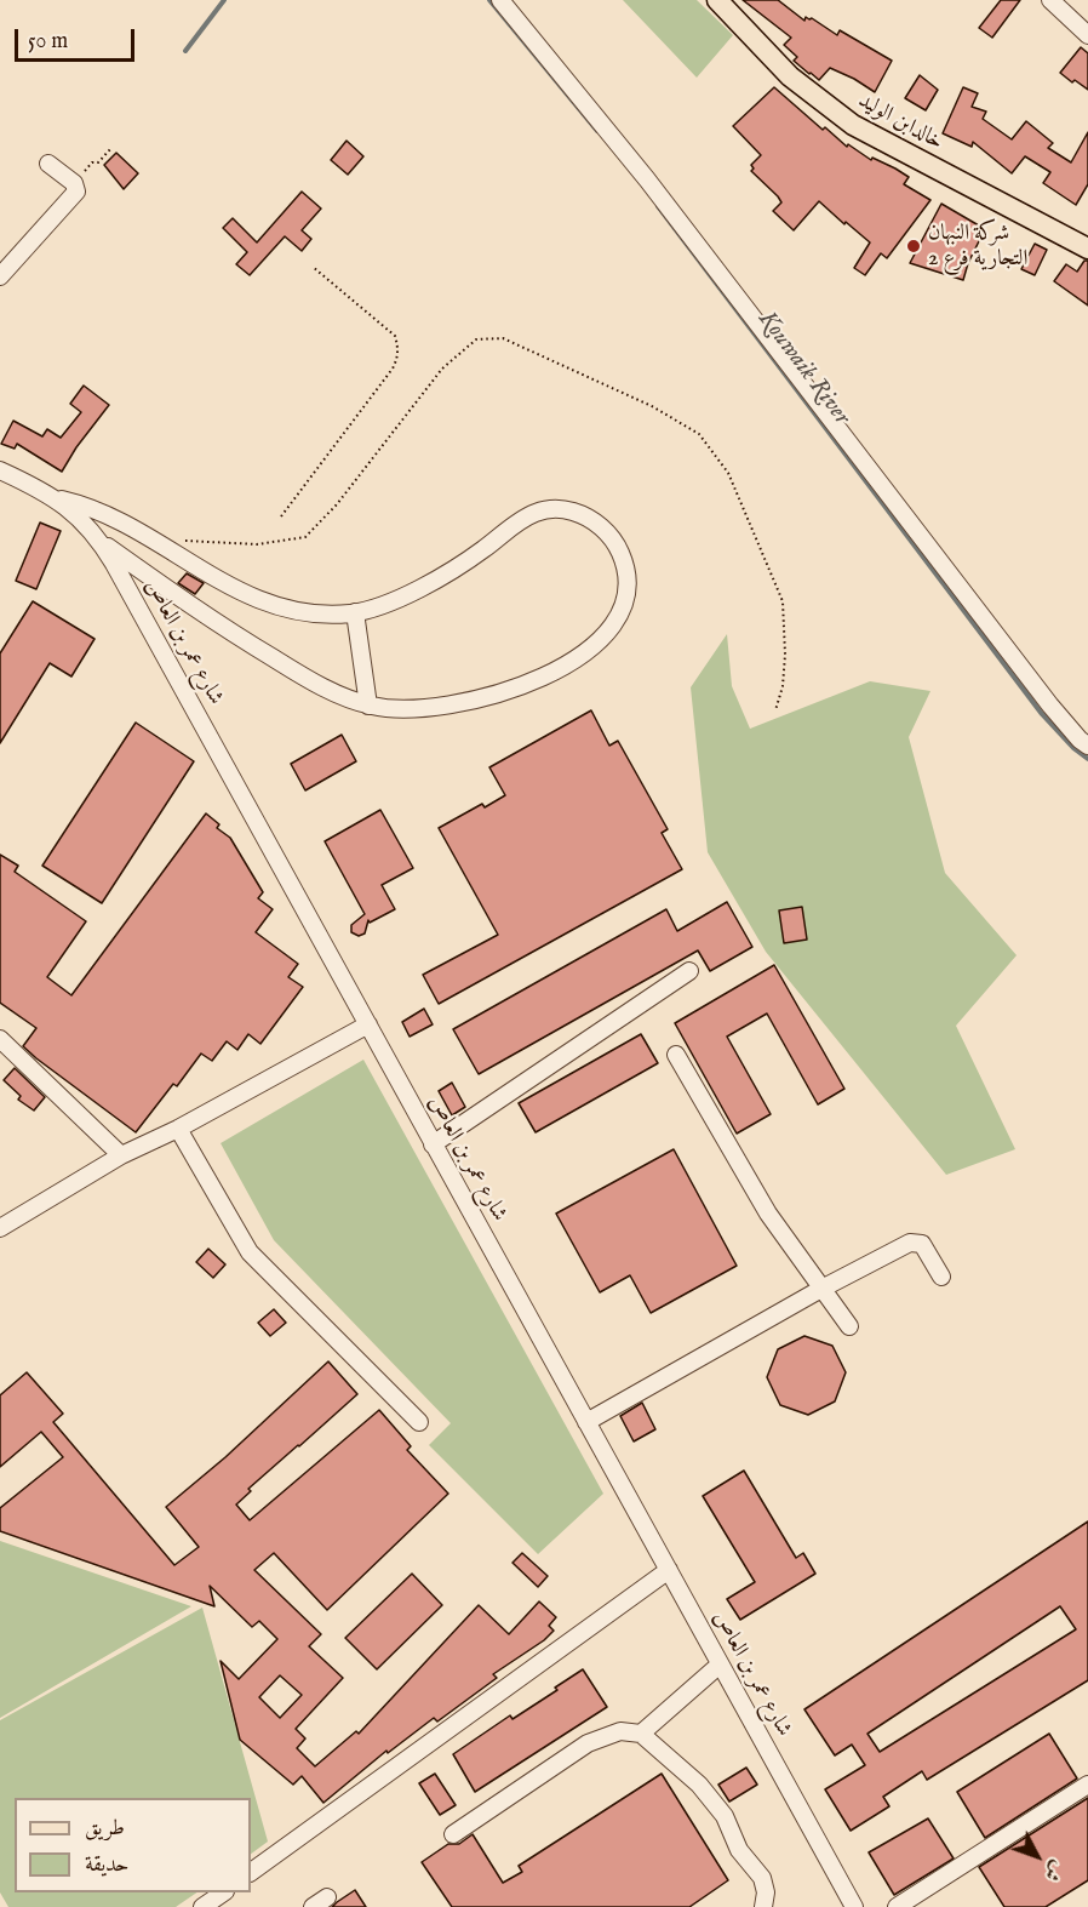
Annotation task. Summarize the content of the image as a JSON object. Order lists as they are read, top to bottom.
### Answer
{
  "streets": {
    "main road": ["خالدابن الوليد"],
    "street": ["شارع عمر بن العاص"]
  },
  "water": ["Kouwaik River"],
  "places": ["شركة النبهان التجارية فرع 2"],
  "legend": ["طريق", "حديقة"],
  "scale_bar": "50 m",
  "north": "bottom right"
}
